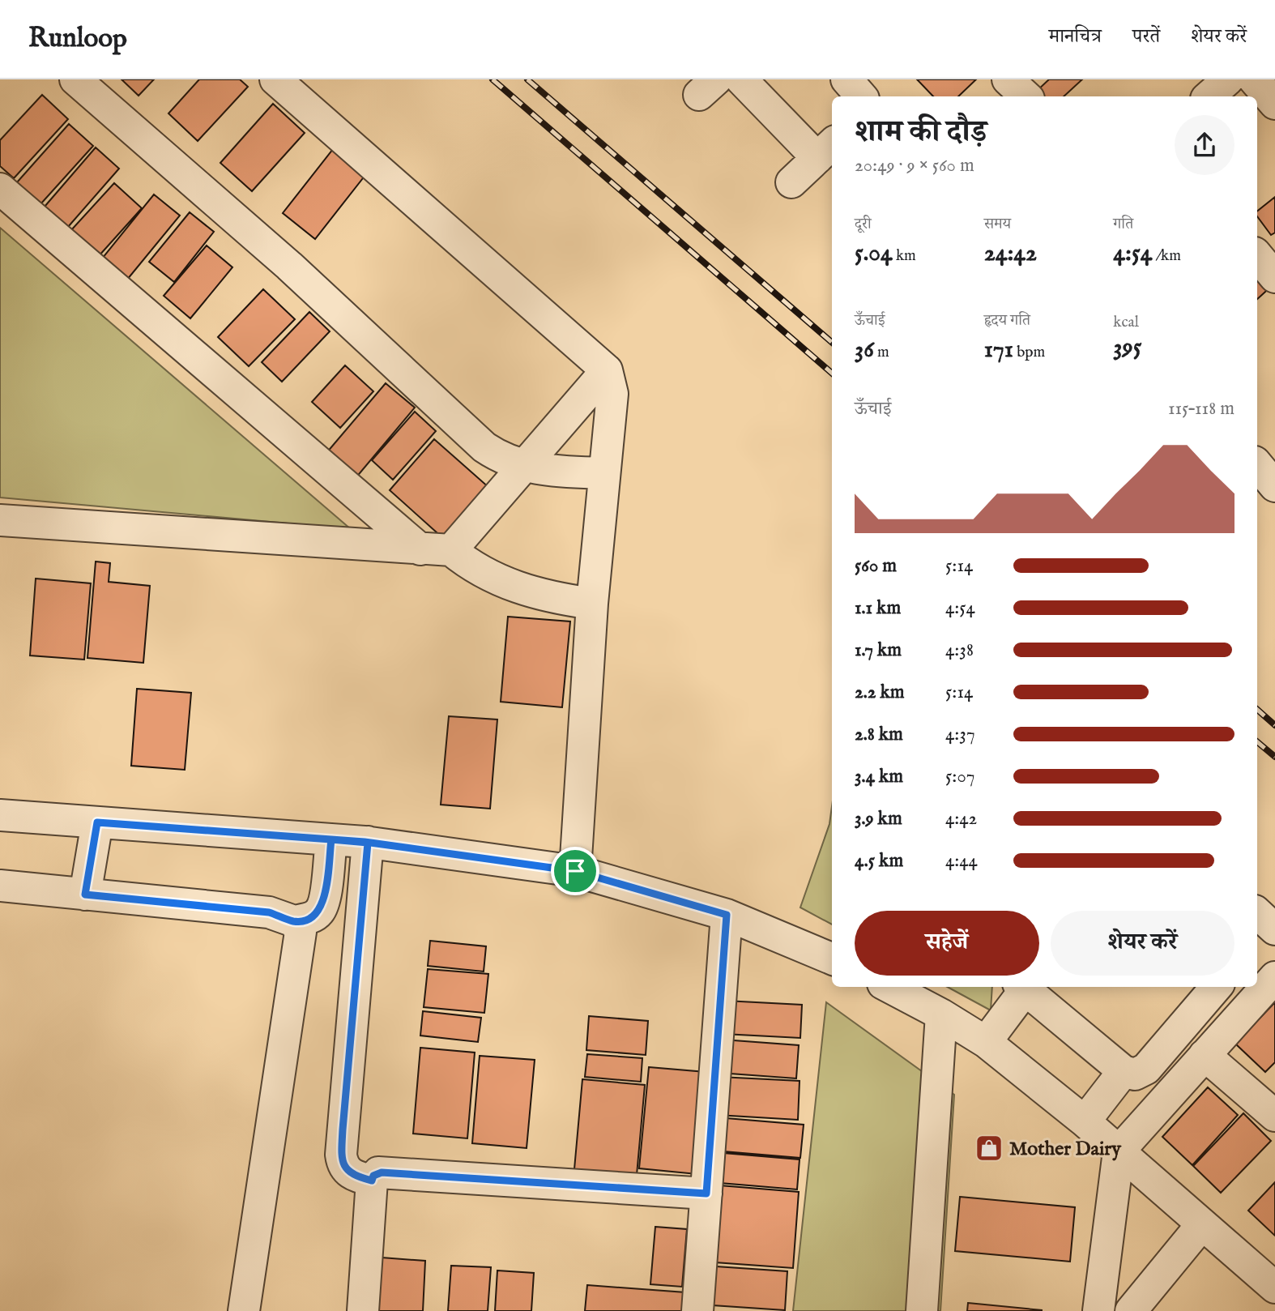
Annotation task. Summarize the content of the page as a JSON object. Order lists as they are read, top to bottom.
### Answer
{
  "places": {
    "shop": ["Mother Dairy"]
  },
  "page": {
    "header": "Runloop",
    "nav": ["मानचित्र", "परतें", "शेयर करें"],
    "heading": ["शाम की दौड़", "20:49 · 9 × 560 m"],
    "stats": [
      ["दूरी", "5.04 km"],
      ["समय", "24:42"],
      ["गति", "4:54 /km"],
      ["ऊँचाई", "36 m"],
      ["हृदय गति", "171 bpm"],
      ["kcal", "395"]
    ],
    "chart": ["ऊँचाई", "115–118 m"],
    "list": [
      {
        "name": "560 m",
        "note": "5:14"
      },
      {
        "name": "1.1 km",
        "note": "4:54"
      },
      {
        "name": "1.7 km",
        "note": "4:38"
      },
      {
        "name": "2.2 km",
        "note": "5:14"
      },
      {
        "name": "2.8 km",
        "note": "4:37"
      },
      {
        "name": "3.4 km",
        "note": "5:07"
      },
      {
        "name": "3.9 km",
        "note": "4:42"
      },
      {
        "name": "4.5 km",
        "note": "4:44"
      }
    ],
    "buttons": ["सहेजें", "शेयर करें"]
  }
}
